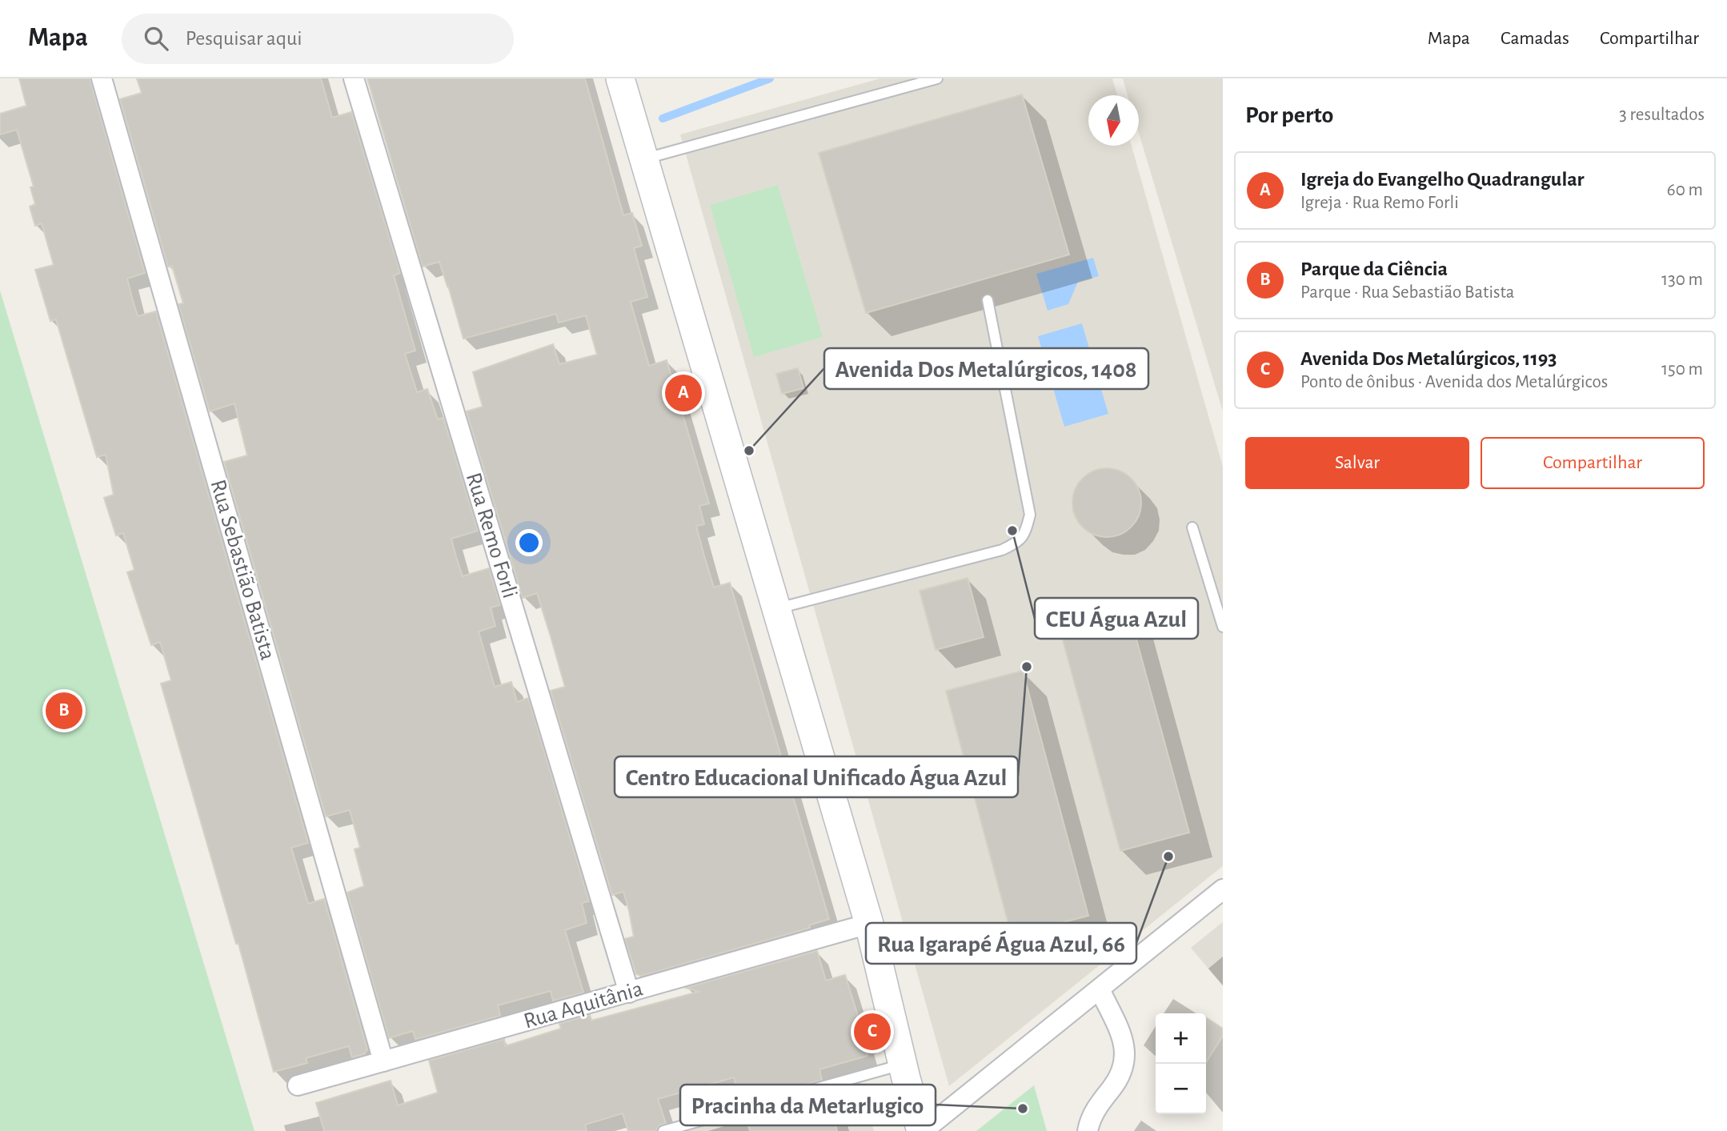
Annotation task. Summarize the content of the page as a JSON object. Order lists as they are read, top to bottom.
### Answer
{
  "streets": {
    "street": ["Rua Remo Forli", "Rua Sebastião Batista", "Rua Aquitânia"]
  },
  "crossings": [
    ["Rua Remo Forli", "Rua Aquitânia"],
    ["Rua Sebastião Batista", "Rua Aquitânia"]
  ],
  "places": [
    "Avenida Dos Metalúrgicos, 1408",
    "CEU Água Azul",
    "Centro Educacional Unificado Água Azul",
    "Rua Igarapé Água Azul, 66",
    "Pracinha da Metarlugico"
  ],
  "north": "bottom",
  "page": {
    "header": "Mapa",
    "search": "Pesquisar aqui",
    "nav": ["Mapa", "Camadas", "Compartilhar"],
    "heading": ["Por perto", "3 resultados"],
    "list": [
      {
        "mark": "A",
        "name": "Igreja do Evangelho Quadrangular",
        "note": "Igreja · Rua Remo Forli",
        "value": "60 m"
      },
      {
        "mark": "B",
        "name": "Parque da Ciência",
        "note": "Parque · Rua Sebastião Batista",
        "value": "130 m"
      },
      {
        "mark": "C",
        "name": "Avenida Dos Metalúrgicos, 1193",
        "note": "Ponto de ônibus · Avenida dos Metalúrgicos",
        "value": "150 m"
      }
    ],
    "pins": ["A", "B", "C"],
    "buttons": ["Salvar", "Compartilhar"],
    "map_buttons": ["+", "−"]
  }
}
